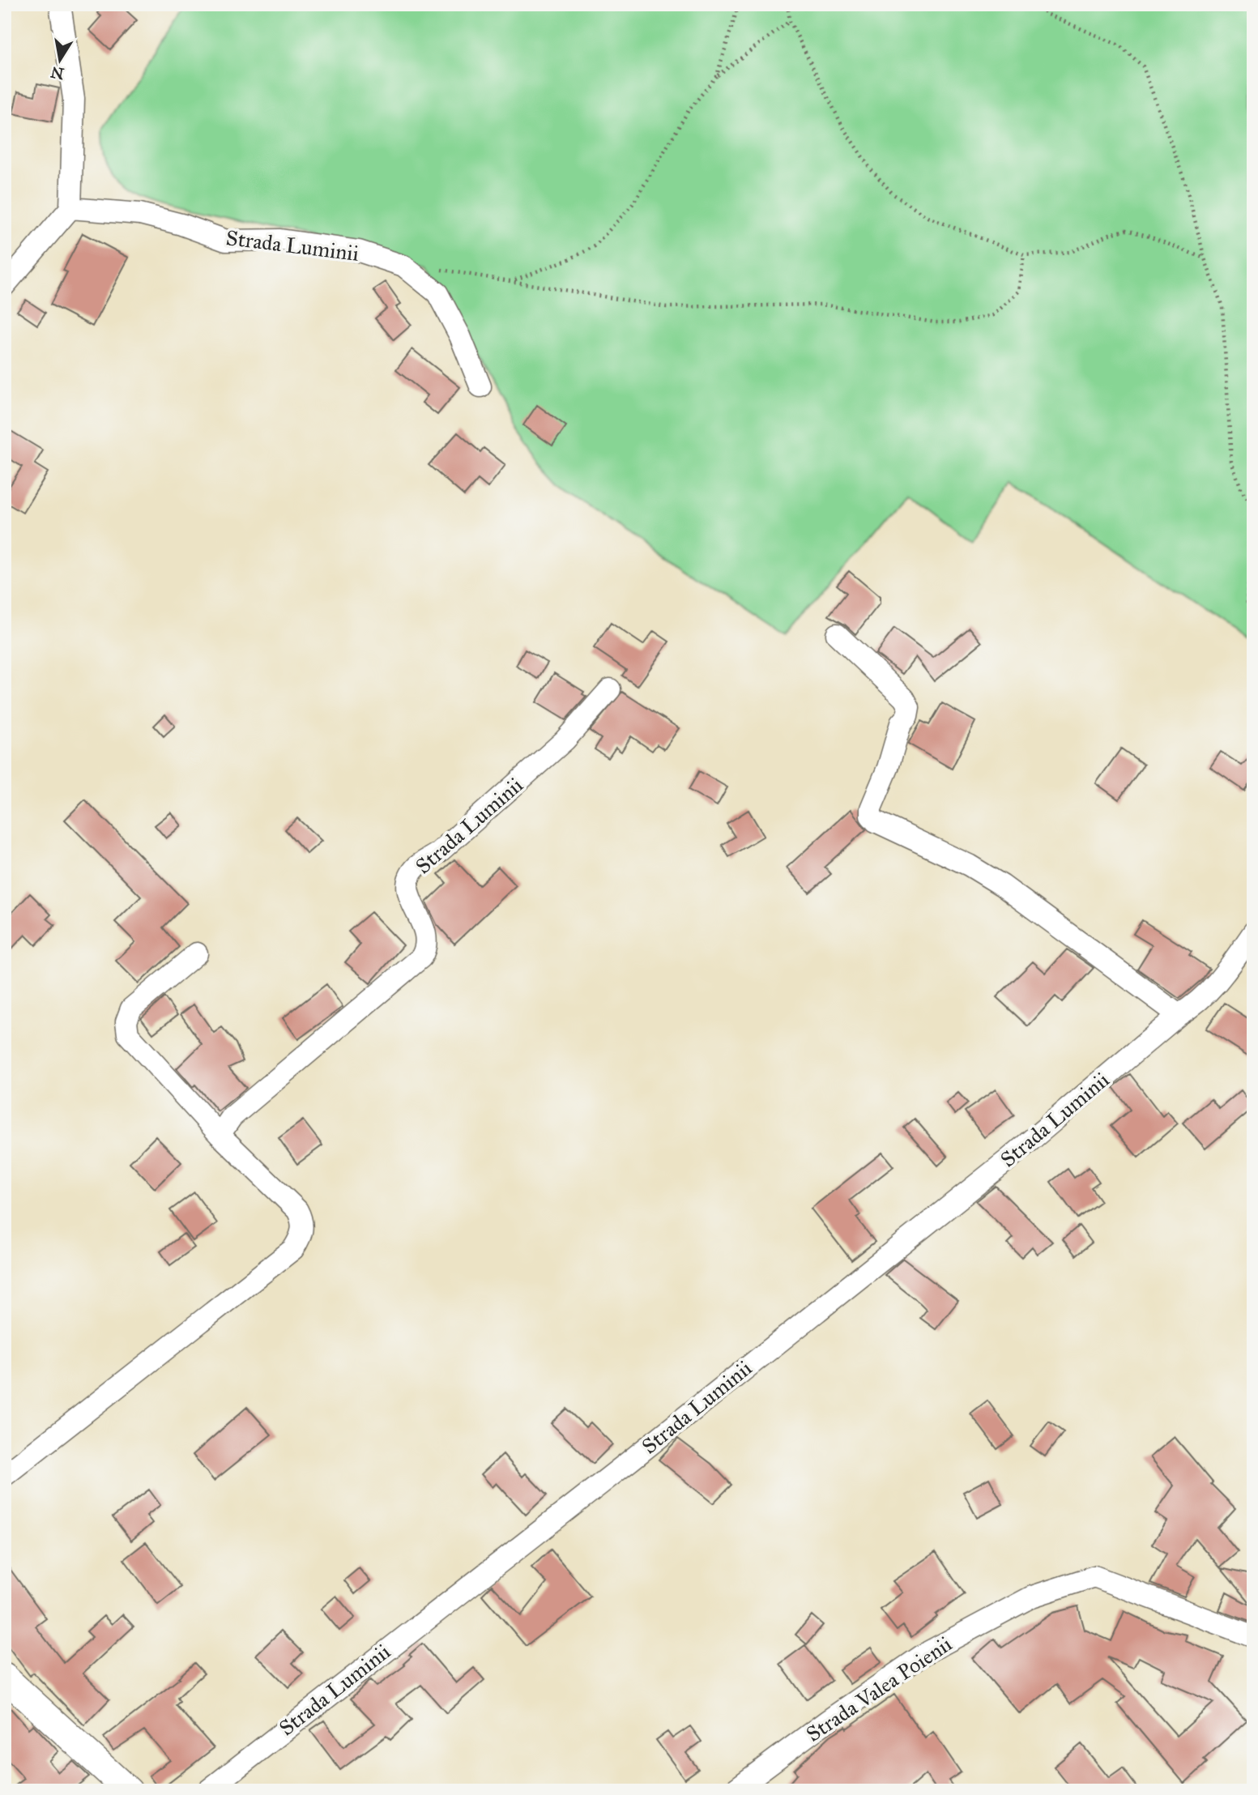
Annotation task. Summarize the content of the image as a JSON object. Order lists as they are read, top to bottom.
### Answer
{
  "streets": {
    "street": ["Strada Luminii", "Strada Valea Poienii"]
  },
  "north": "bottom"
}
